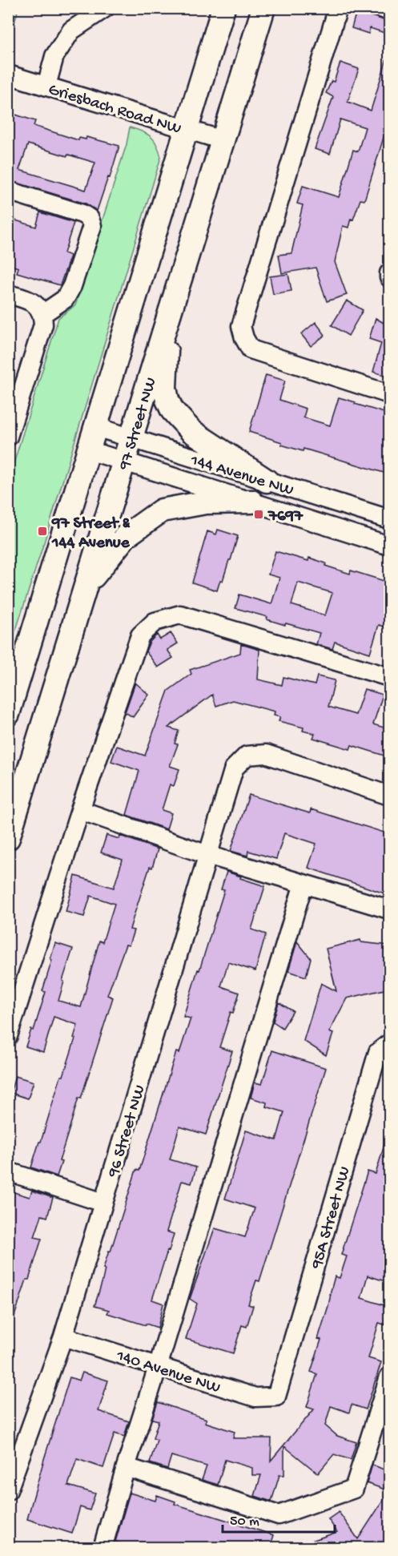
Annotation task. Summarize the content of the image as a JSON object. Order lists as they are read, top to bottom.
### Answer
{
  "streets": {
    "main road": ["97 Street NW"],
    "street": [
      "Griesbach Road NW",
      "144 Avenue NW",
      "96 Street NW",
      "95A Street NW",
      "140 Avenue NW"
    ]
  },
  "crossings": [
    ["Griesbach Road NW", "97 Street NW"],
    ["97 Street NW", "144 Avenue NW"],
    ["96 Street NW", "140 Avenue NW"],
    ["95A Street NW", "140 Avenue NW"]
  ],
  "places": {
    "transit": ["7697", "97 Street & 144 Avenue"]
  },
  "scale_bar": "50 m"
}
